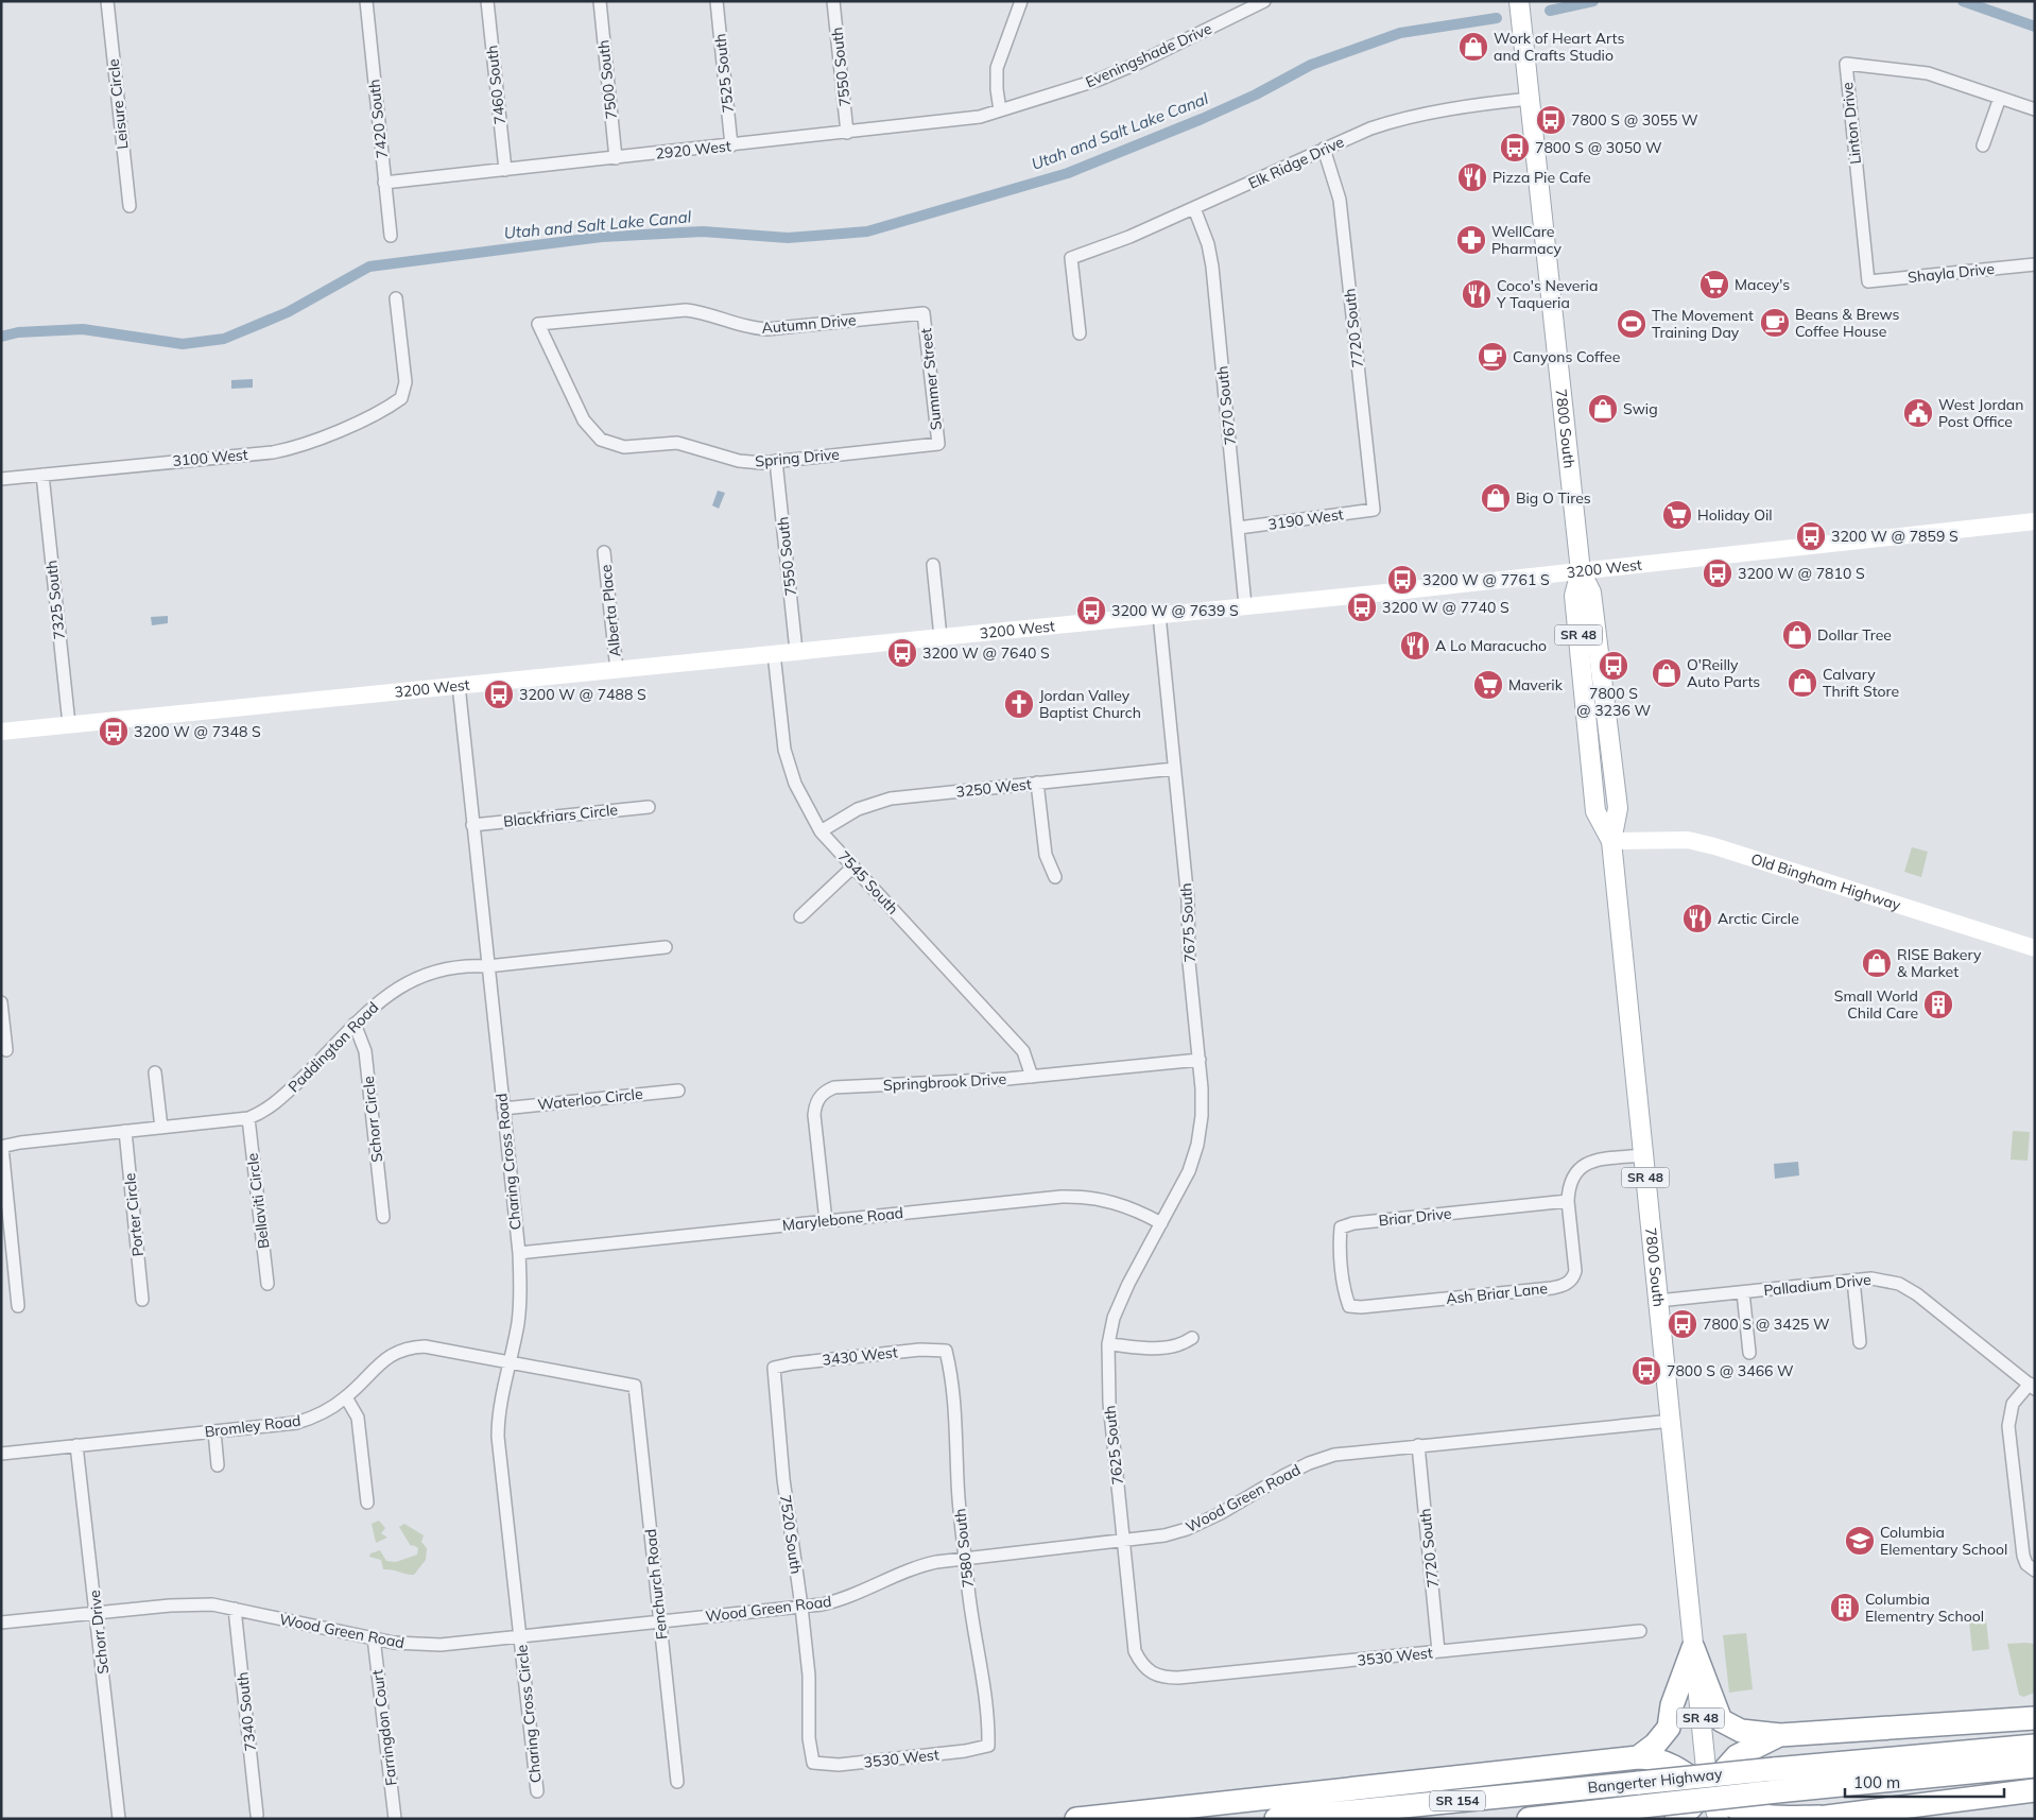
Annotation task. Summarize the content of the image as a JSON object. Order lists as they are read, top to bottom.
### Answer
{
  "streets": {
    "highway": ["Bangerter Highway", "SR 154"],
    "main road": ["7800 South", "SR 48"],
    "street": [
      "Eveningshade Drive",
      "7550 South",
      "7525 South",
      "7500 South",
      "7460 South",
      "Leisure Circle",
      "7420 South",
      "Linton Drive",
      "2920 West",
      "Elk Ridge Drive",
      "Shayla Drive",
      "Autumn Drive",
      "7720 South",
      "Summer Street",
      "7670 South",
      "3100 West",
      "Spring Drive",
      "3190 West",
      "3200 West",
      "7325 South",
      "Alberta Place",
      "3250 West",
      "Blackfriars Circle",
      "Old Bingham Highway",
      "7545 South",
      "7675 South",
      "Paddington Road",
      "Springbrook Drive",
      "Waterloo Circle",
      "Schorr Circle",
      "Charing Cross Road",
      "Bellaviti Circle",
      "Porter Circle",
      "Briar Drive",
      "Marylebone Road",
      "Palladium Drive",
      "Ash Briar Lane",
      "3430 West",
      "Bromley Road",
      "7625 South",
      "Wood Green Road",
      "7520 South",
      "7580 South",
      "Fenchurch Road",
      "Schorr Drive",
      "3530 West",
      "7340 South",
      "Charing Cross Circle",
      "Farringdon Court"
    ]
  },
  "crossings": [
    ["Eveningshade Drive", "2920 West"],
    ["7550 South", "2920 West"],
    ["7550 South", "Spring Drive"],
    ["7550 South", "3200 West"],
    ["7525 South", "2920 West"],
    ["7500 South", "2920 West"],
    ["7460 South", "2920 West"],
    ["7420 South", "2920 West"],
    ["Linton Drive", "Shayla Drive"],
    ["Elk Ridge Drive", "7720 South"],
    ["Elk Ridge Drive", "7670 South"],
    ["Elk Ridge Drive", "7800 South"],
    ["Autumn Drive", "Summer Street"],
    ["Autumn Drive", "Spring Drive"],
    ["7720 South", "3190 West"],
    ["7720 South", "Wood Green Road"],
    ["7720 South", "3530 West"],
    ["Summer Street", "Spring Drive"],
    ["7670 South", "3190 West"],
    ["7670 South", "3200 West"],
    ["7800 South", "3200 West"],
    ["7800 South", "Old Bingham Highway"],
    ["7800 South", "Palladium Drive"],
    ["7800 South", "Ash Briar Lane"],
    ["7800 South", "Wood Green Road"],
    ["3100 West", "7325 South"],
    ["3200 West", "7325 South"],
    ["3200 West", "Alberta Place"],
    ["3200 West", "7545 South"],
    ["3200 West", "7675 South"],
    ["3200 West", "Charing Cross Road"],
    ["3250 West", "7545 South"],
    ["3250 West", "7675 South"],
    ["Blackfriars Circle", "Charing Cross Road"],
    ["7545 South", "Springbrook Drive"],
    ["7675 South", "Springbrook Drive"],
    ["7675 South", "Marylebone Road"],
    ["7675 South", "7625 South"],
    ["Paddington Road", "Schorr Circle"],
    ["Paddington Road", "Charing Cross Road"],
    ["Paddington Road", "Bellaviti Circle"],
    ["Paddington Road", "Porter Circle"],
    ["Springbrook Drive", "Marylebone Road"],
    ["Waterloo Circle", "Charing Cross Road"],
    ["Charing Cross Road", "Marylebone Road"],
    ["Charing Cross Road", "Bromley Road"],
    ["Charing Cross Road", "Wood Green Road"],
    ["Charing Cross Road", "Charing Cross Circle"],
    ["Briar Drive", "Ash Briar Lane"],
    ["Marylebone Road", "7625 South"],
    ["3430 West", "7520 South"],
    ["3430 West", "7580 South"],
    ["Bromley Road", "Fenchurch Road"],
    ["Bromley Road", "Schorr Drive"],
    ["7625 South", "Wood Green Road"],
    ["7625 South", "3530 West"],
    ["Wood Green Road", "7520 South"],
    ["Wood Green Road", "7580 South"],
    ["Wood Green Road", "Fenchurch Road"],
    ["Wood Green Road", "Schorr Drive"],
    ["Wood Green Road", "7340 South"],
    ["Wood Green Road", "Charing Cross Circle"],
    ["Wood Green Road", "Farringdon Court"],
    ["7520 South", "3530 West"],
    ["7580 South", "3530 West"]
  ],
  "water": ["Utah and Salt Lake Canal"],
  "places": {
    "shop": [
      "Work of Heart Arts and Crafts Studio",
      "Swig",
      "Big O Tires",
      "Dollar Tree",
      "O'Reilly Auto Parts",
      "Calvary Thrift Store",
      "RISE Bakery & Market"
    ],
    "bus stop": [
      "7800 S @ 3055 W",
      "7800 S @ 3050 W",
      "3200 W @ 7859 S",
      "3200 W @ 7810 S",
      "3200 W @ 7761 S",
      "3200 W @ 7740 S",
      "3200 W @ 7639 S",
      "3200 W @ 7640 S",
      "7800 S @ 3236 W",
      "3200 W @ 7488 S",
      "3200 W @ 7348 S",
      "7800 S @ 3425 W",
      "7800 S @ 3466 W"
    ],
    "restaurant": [
      "Pizza Pie Cafe",
      "Coco's Neveria Y Taqueria",
      "A Lo Maracucho",
      "Arctic Circle"
    ],
    "pharmacy": ["WellCare Pharmacy"],
    "supermarket": ["Macey's", "Holiday Oil", "Maverik"],
    "cafe": ["Beans & Brews Coffee House", "Canyons Coffee"],
    "sports": ["The Movement Training Day"],
    "public building": ["West Jordan Post Office"],
    "church": ["Jordan Valley Baptist Church"],
    "building": ["Small World Child Care", "Columbia Elementry School"],
    "school or university": ["Columbia Elementary School"]
  },
  "scale_bar": "100 m"
}
